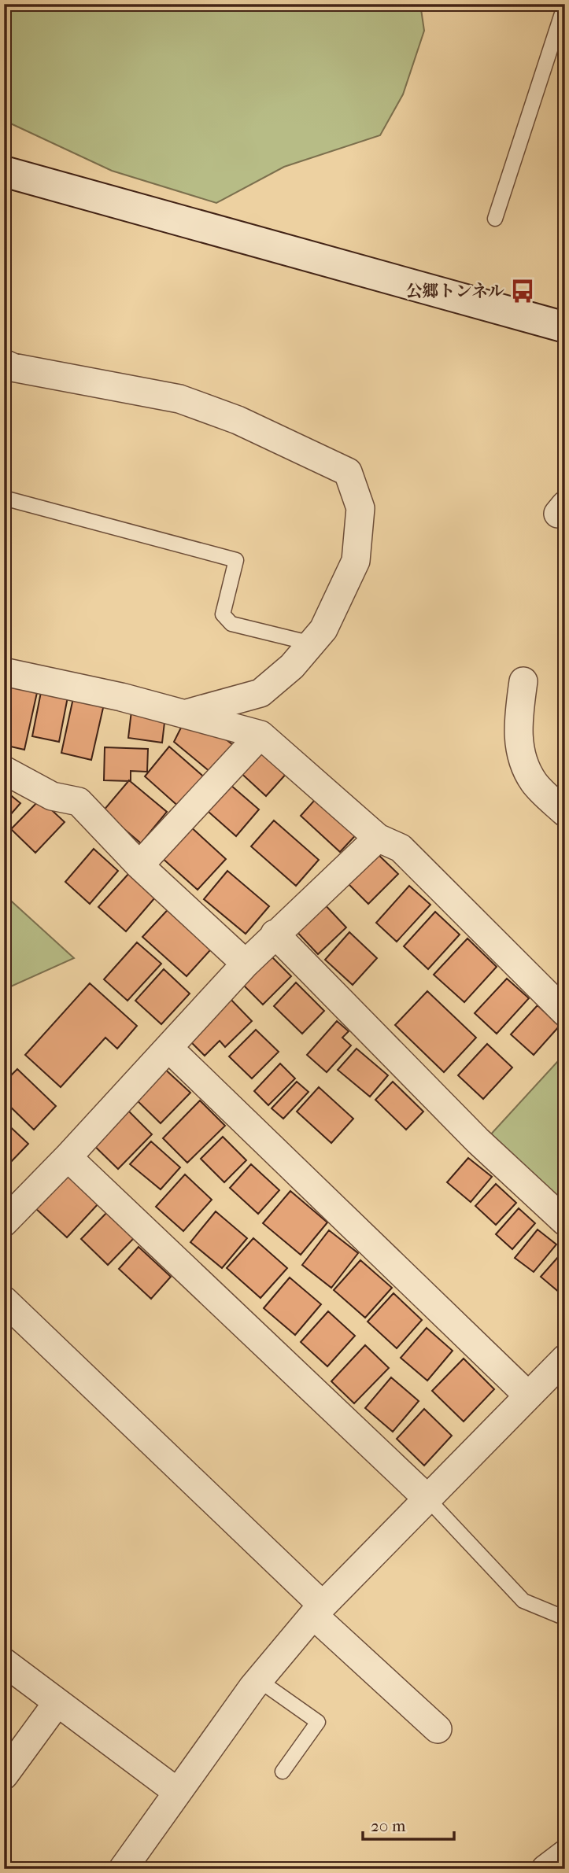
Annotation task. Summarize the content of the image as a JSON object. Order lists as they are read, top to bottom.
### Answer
{
  "places": {
    "bus stop": ["公郷トンネル"]
  },
  "scale_bar": "20 m"
}
